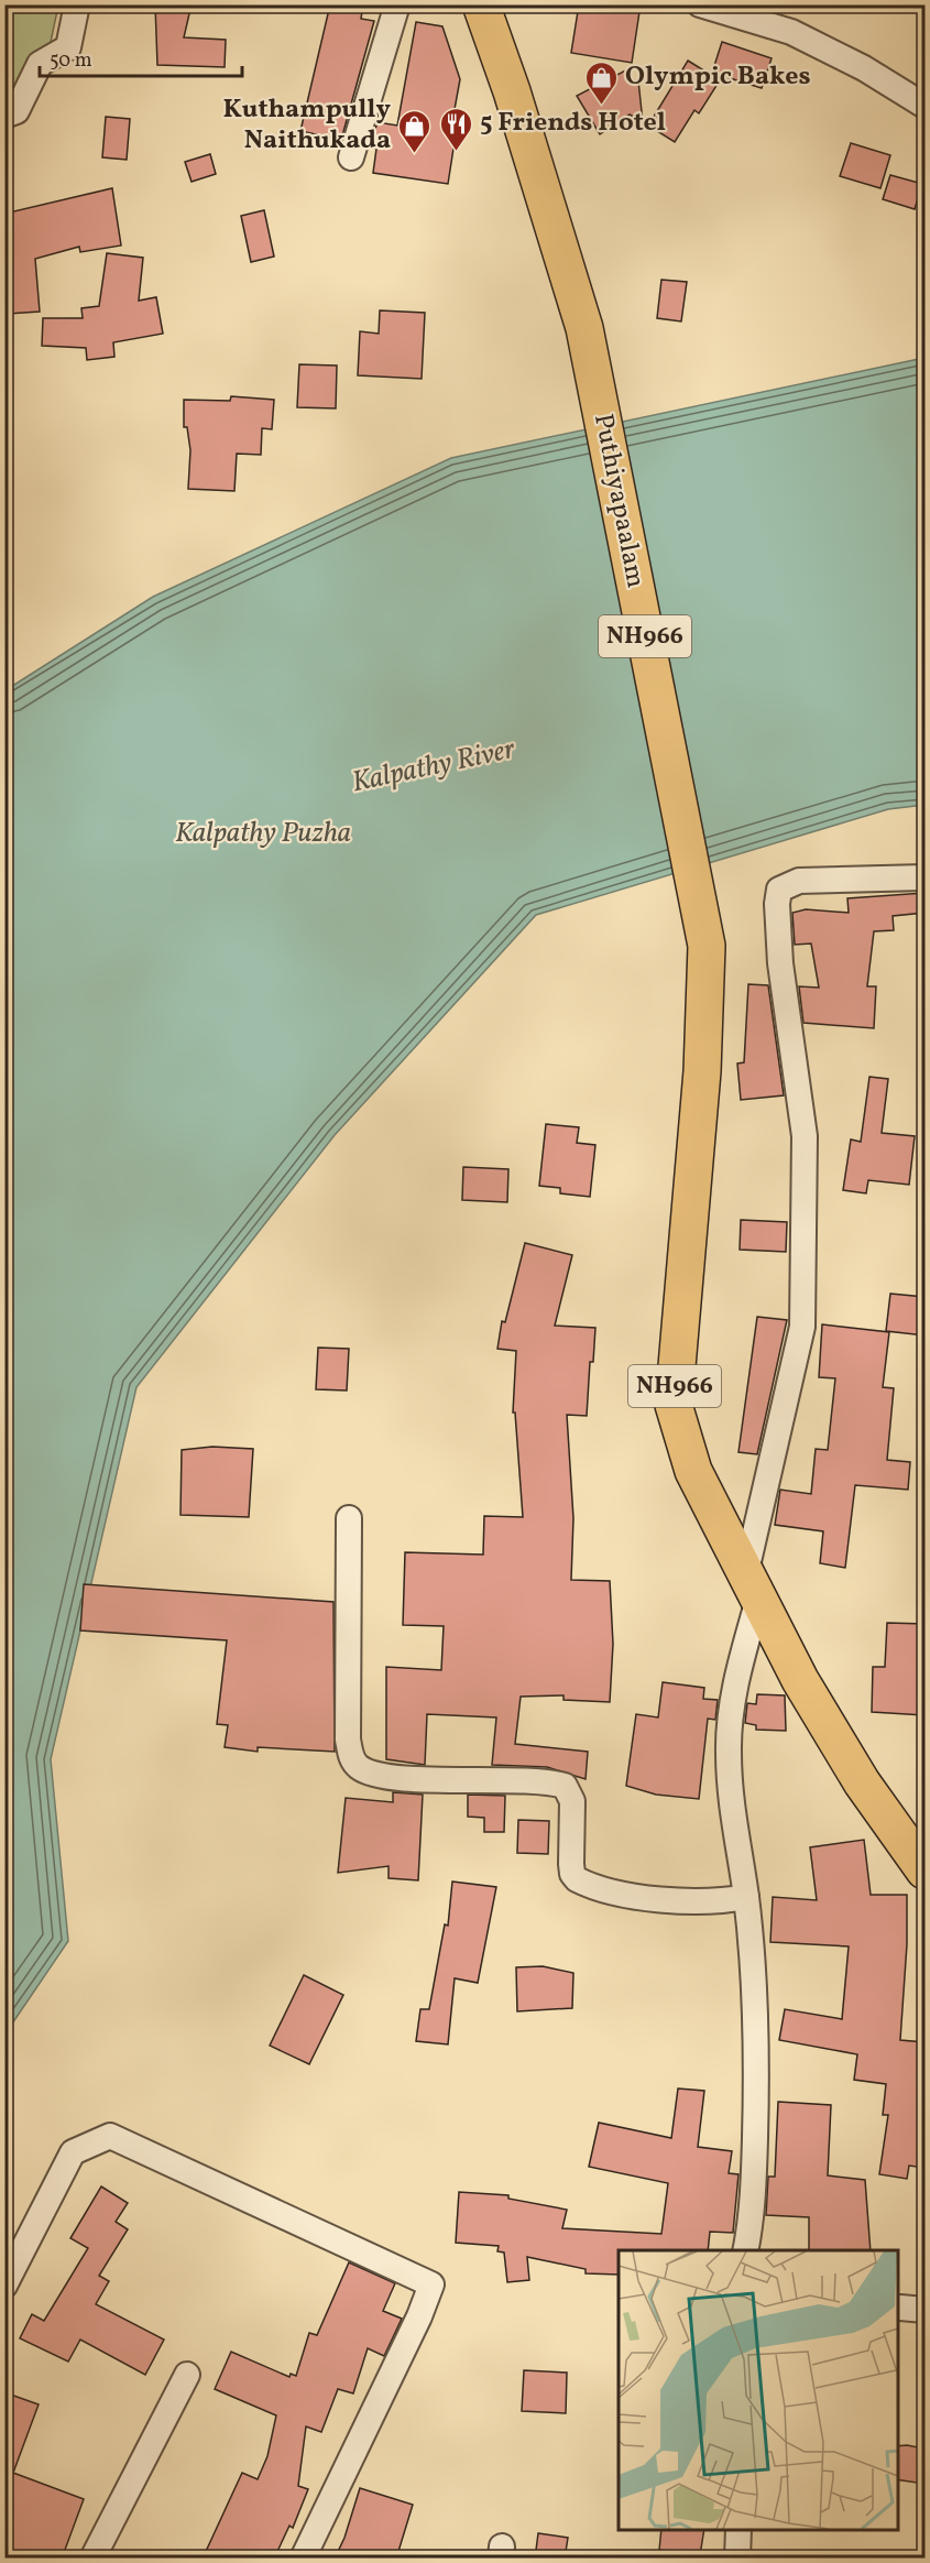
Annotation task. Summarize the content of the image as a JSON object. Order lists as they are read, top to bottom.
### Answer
{
  "streets": {
    "highway": ["Puthiyapaalam", "NH966"]
  },
  "crossings": [
    ["Puthiyapaalam", "NH966"]
  ],
  "water": ["Kalpathy River", "Kalpathy Puzha"],
  "places": {
    "shop": ["Olympic Bakes", "Kuthampully Naithukada"],
    "restaurant": ["5 Friends Hotel"]
  },
  "scale_bar": "50 m"
}
